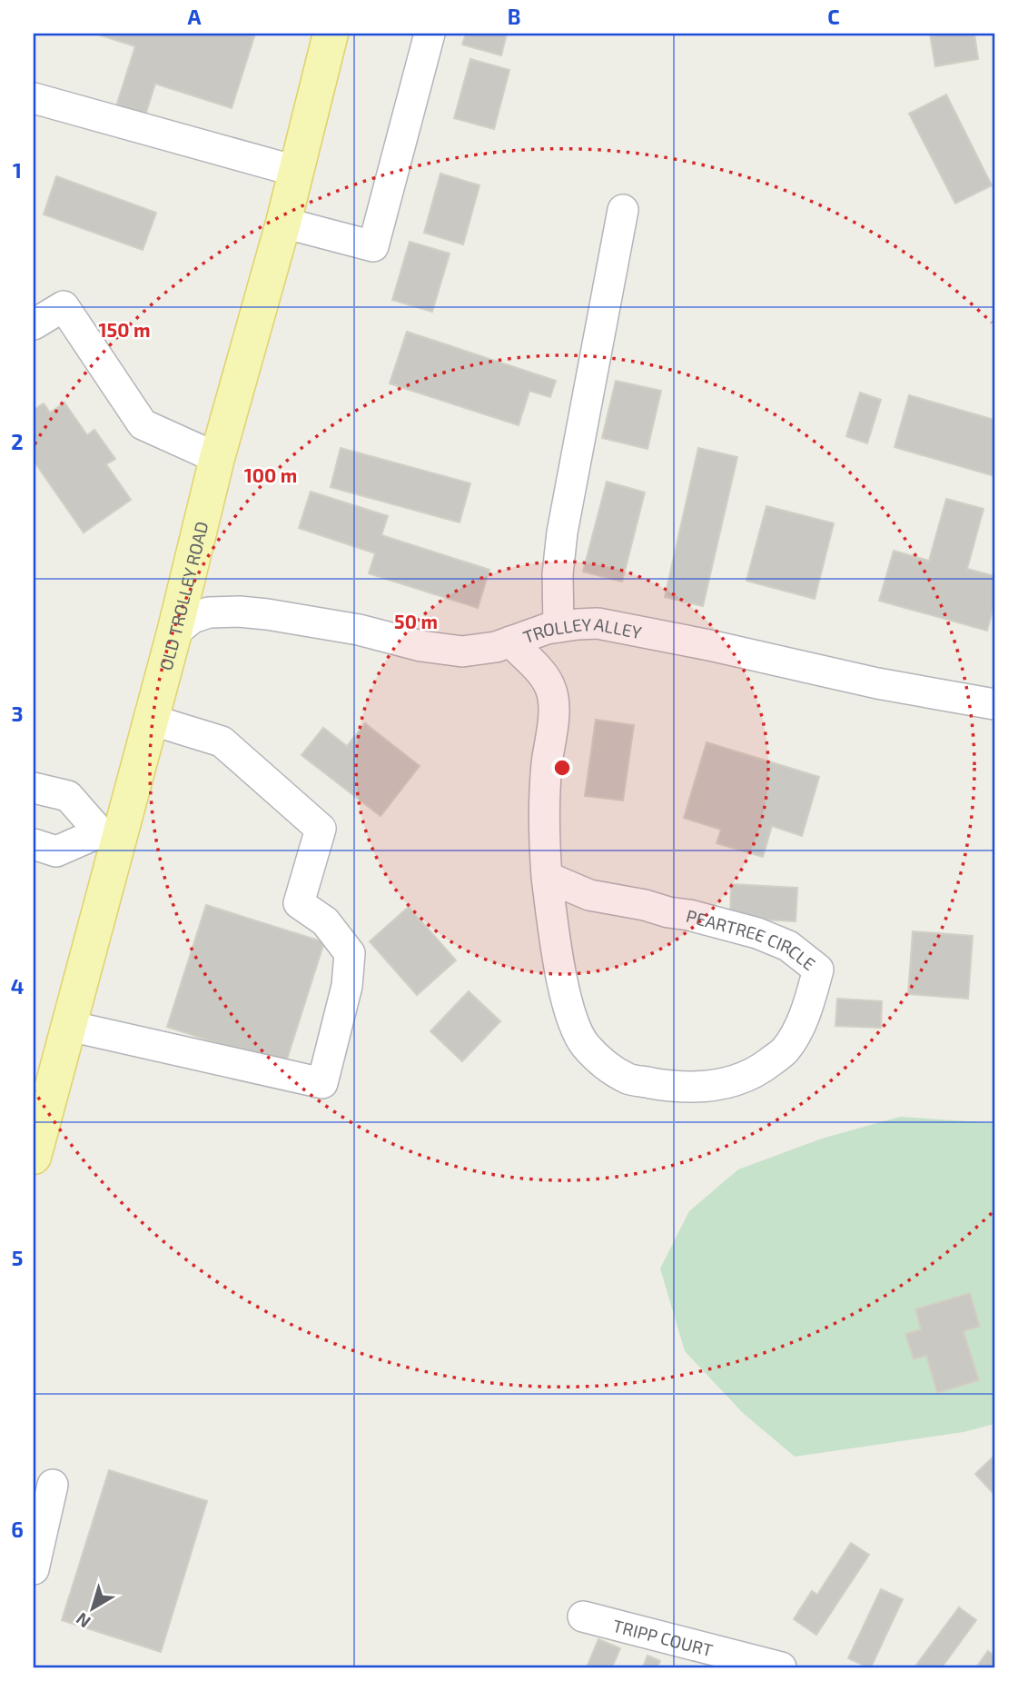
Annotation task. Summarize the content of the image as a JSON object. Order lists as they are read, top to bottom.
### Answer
{
  "streets": {
    "main road": ["OLD TROLLEY ROAD"],
    "street": ["TROLLEY ALLEY", "PEARTREE CIRCLE", "TRIPP COURT"]
  },
  "crossings": [
    ["OLD TROLLEY ROAD", "TROLLEY ALLEY"],
    ["TROLLEY ALLEY", "PEARTREE CIRCLE"]
  ],
  "north": "bottom left",
  "grid": {
    "columns": ["A", "B", "C"],
    "rows": [
      "1",
      "2",
      "3",
      "4",
      "5",
      "6"
    ]
  },
  "rings": ["150 m", "100 m", "50 m"]
}
